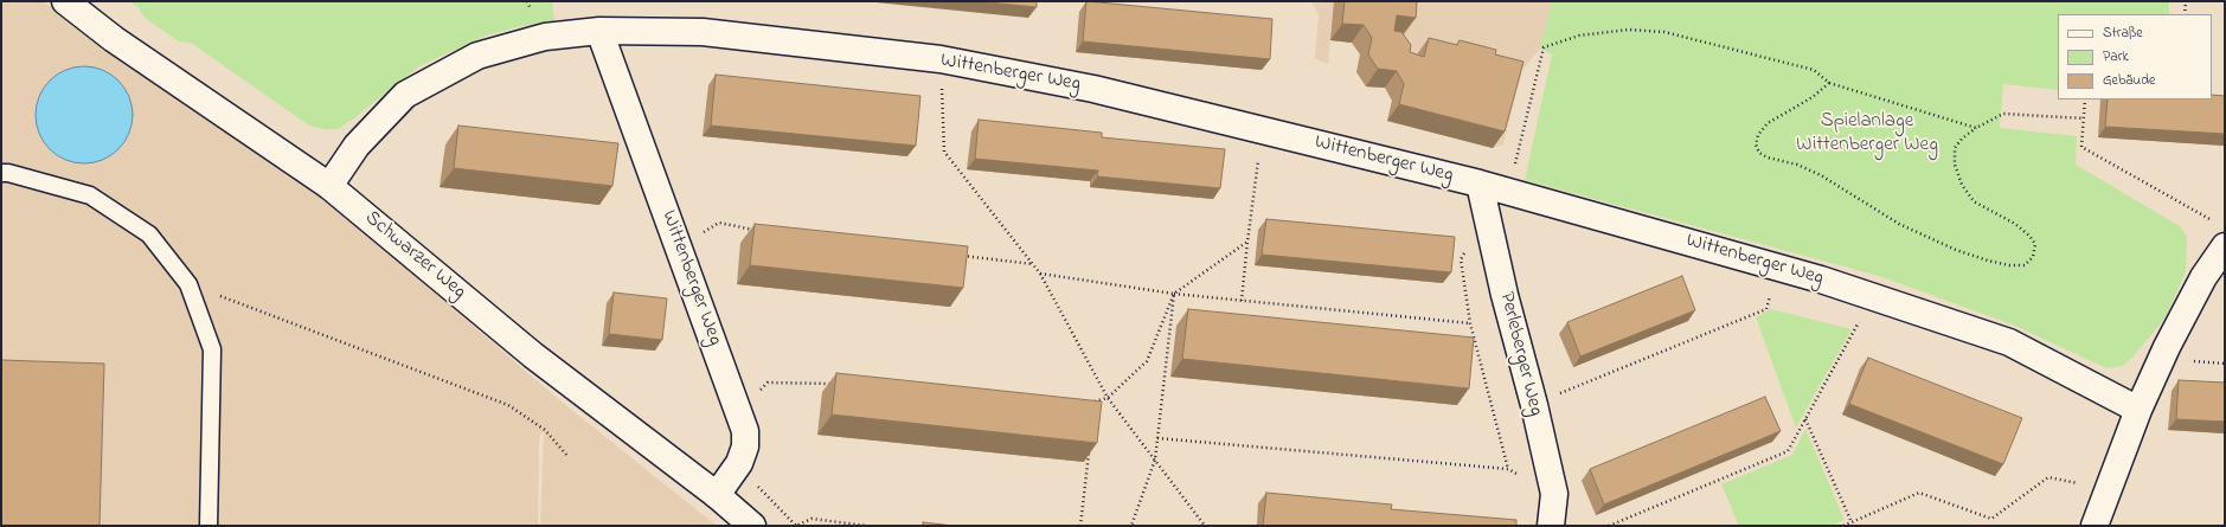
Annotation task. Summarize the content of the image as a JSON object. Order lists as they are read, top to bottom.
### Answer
{
  "streets": {
    "street": ["Wittenberger Weg", "Schwarzer Weg", "Perleberger Weg"]
  },
  "crossings": [
    ["Wittenberger Weg", "Schwarzer Weg"],
    ["Wittenberger Weg", "Perleberger Weg"]
  ],
  "parks": ["Spielanlage Wittenberger Weg"],
  "legend": ["Straße", "Park", "Gebäude"]
}
